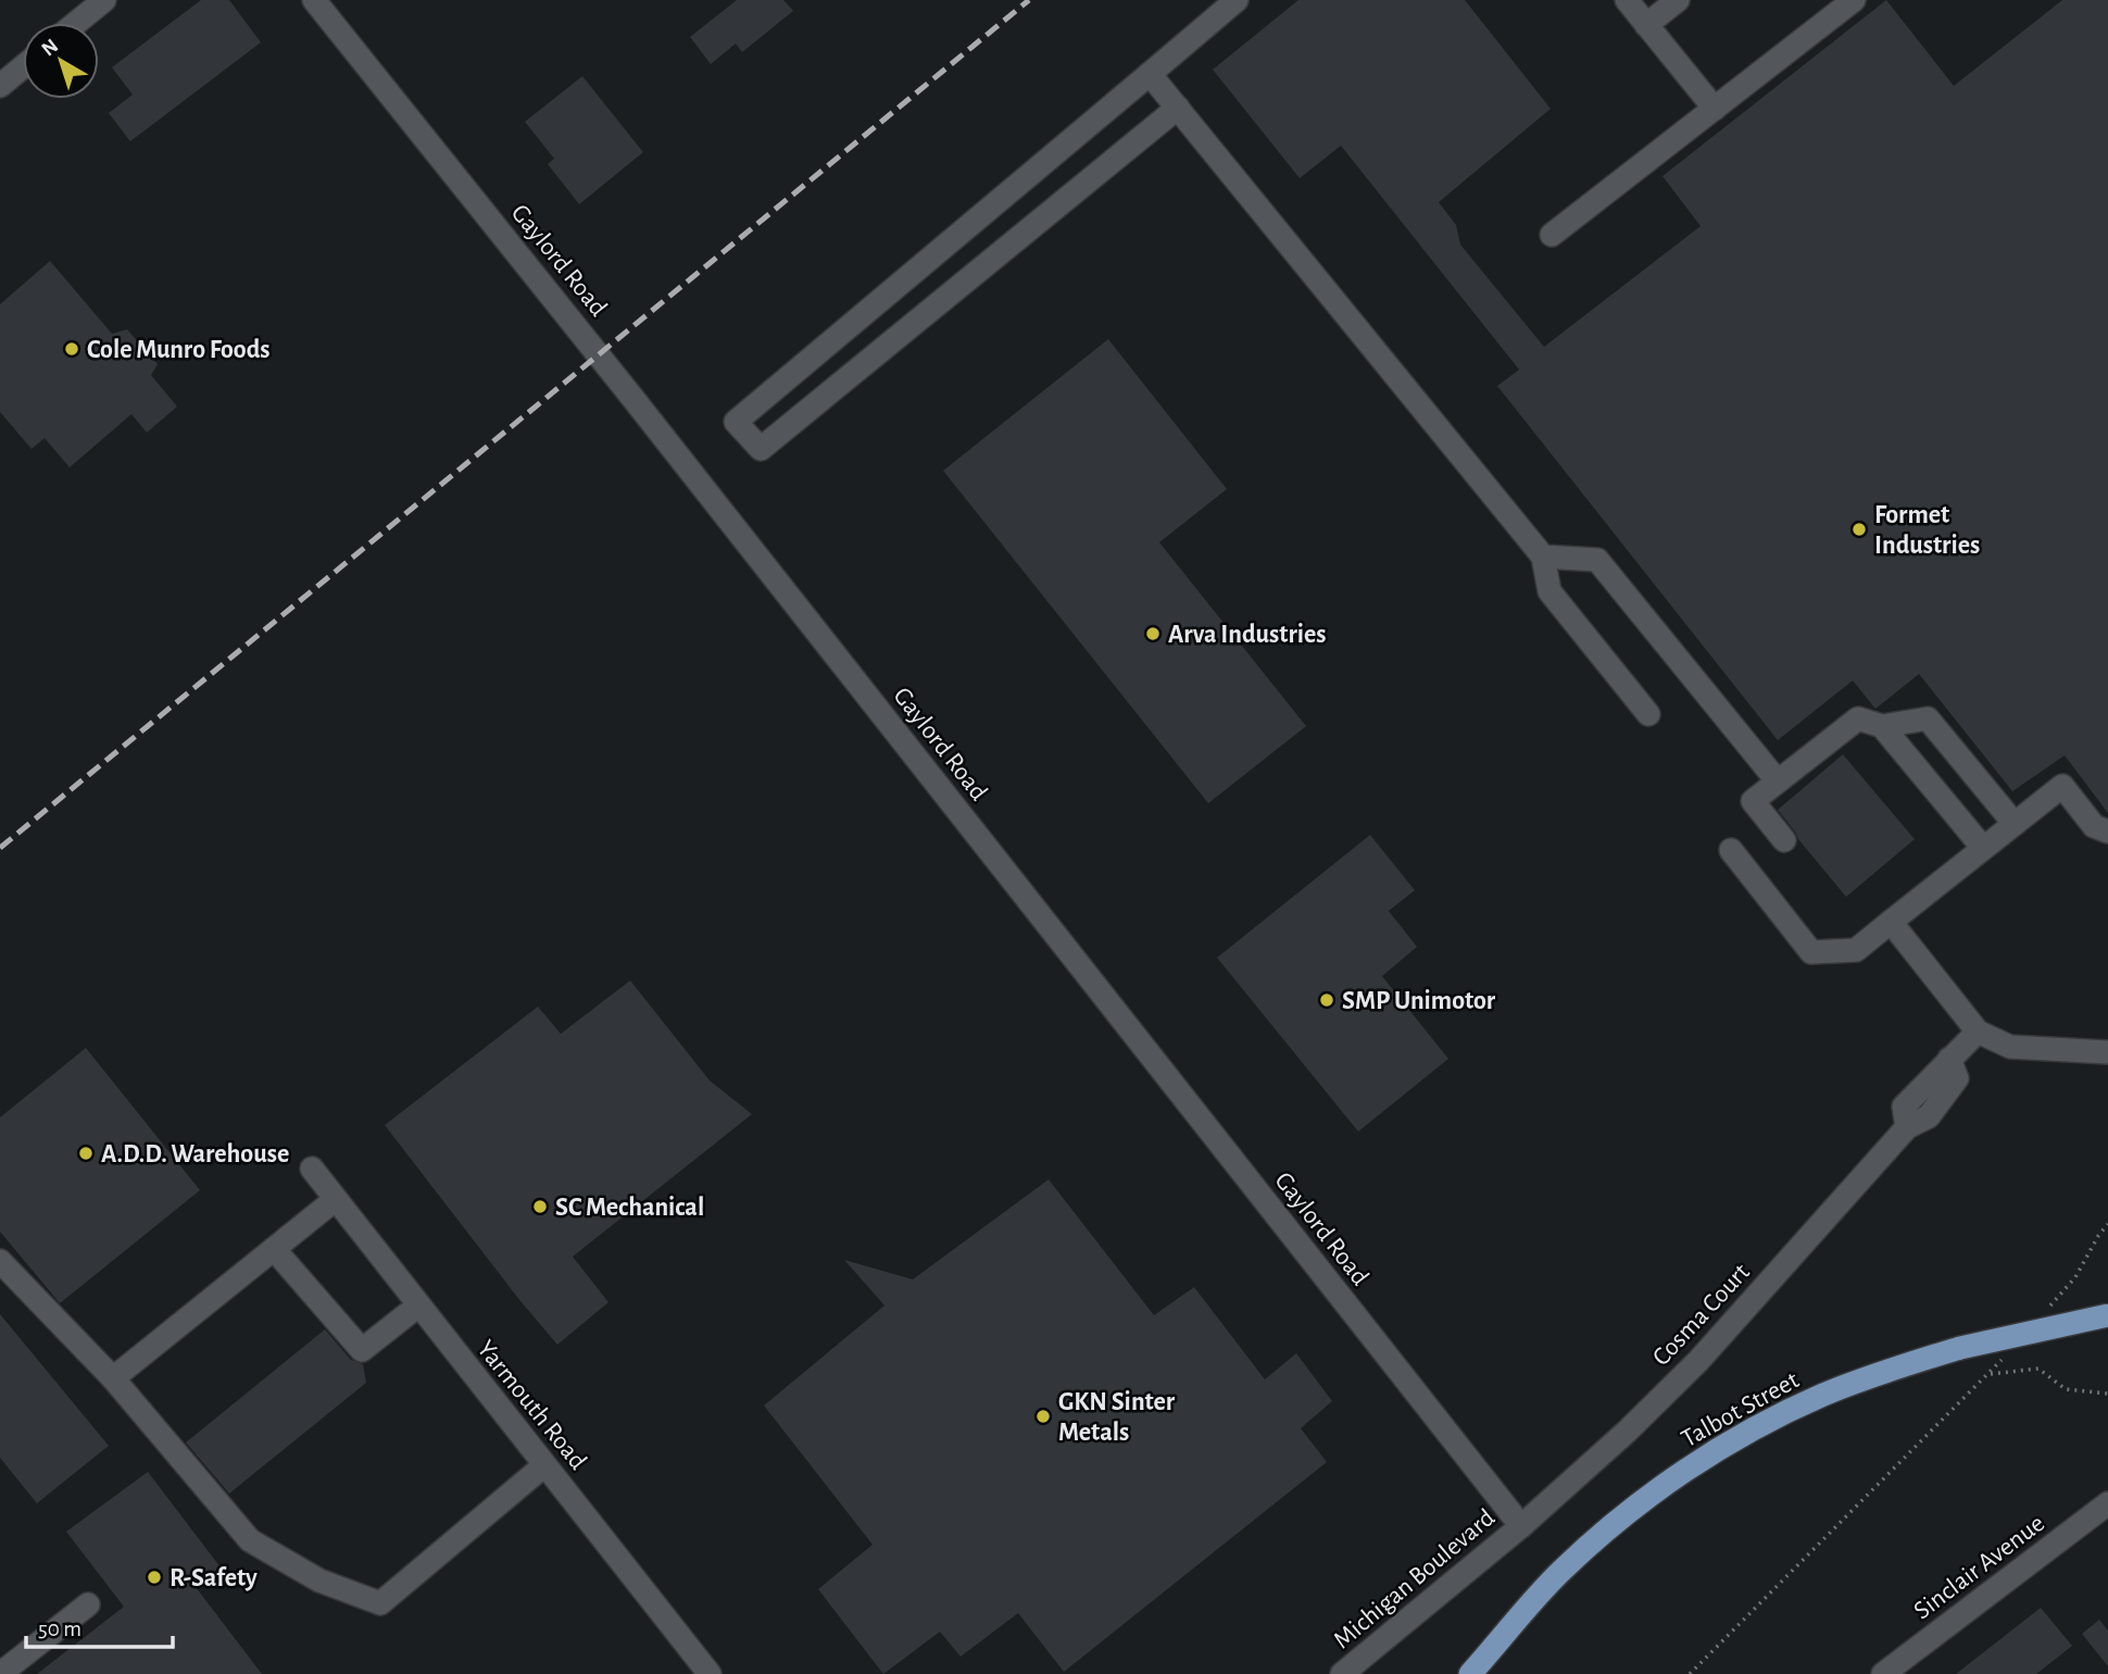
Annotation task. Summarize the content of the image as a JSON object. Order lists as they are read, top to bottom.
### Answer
{
  "streets": {
    "main road": ["Talbot Street"],
    "street": [
      "Gaylord Road",
      "Cosma Court",
      "Yarmouth Road",
      "Sinclair Avenue",
      "Michigan Boulevard"
    ]
  },
  "crossings": [
    ["Gaylord Road", "Cosma Court"],
    ["Gaylord Road", "Michigan Boulevard"],
    ["Cosma Court", "Michigan Boulevard"]
  ],
  "places": [
    "Cole Munro Foods",
    "Formet Industries",
    "Arva Industries",
    "SMP Unimotor",
    "A.D.D. Warehouse",
    "SC Mechanical",
    "GKN Sinter Metals",
    "R-Safety"
  ],
  "scale_bar": "50 m",
  "north": "top left"
}
